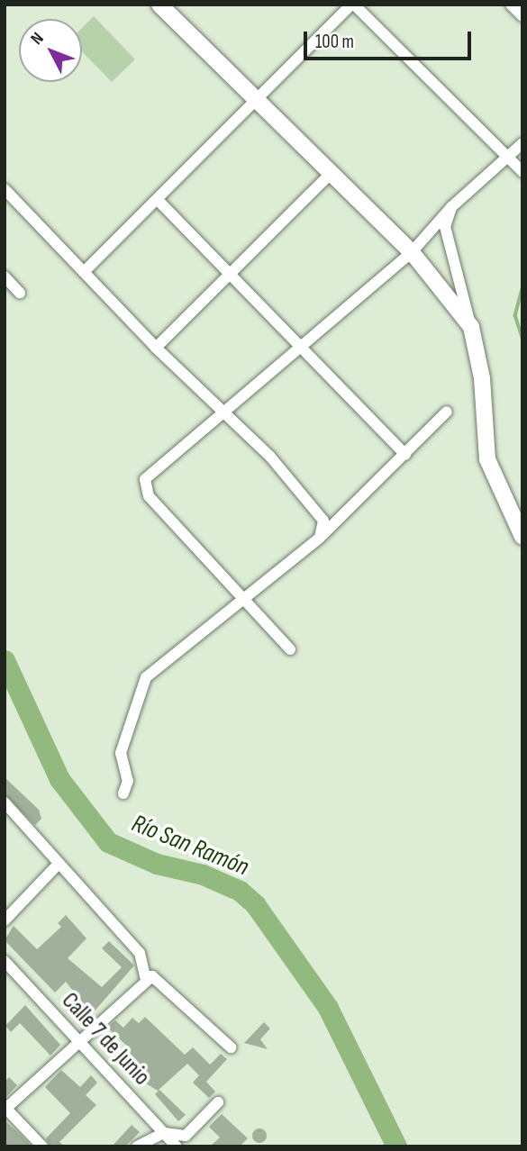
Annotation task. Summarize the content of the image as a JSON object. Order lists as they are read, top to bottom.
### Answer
{
  "streets": {
    "street": ["Calle 7 de Junio"]
  },
  "water": ["Río San Ramón"],
  "scale_bar": "100 m",
  "north": "top left"
}
